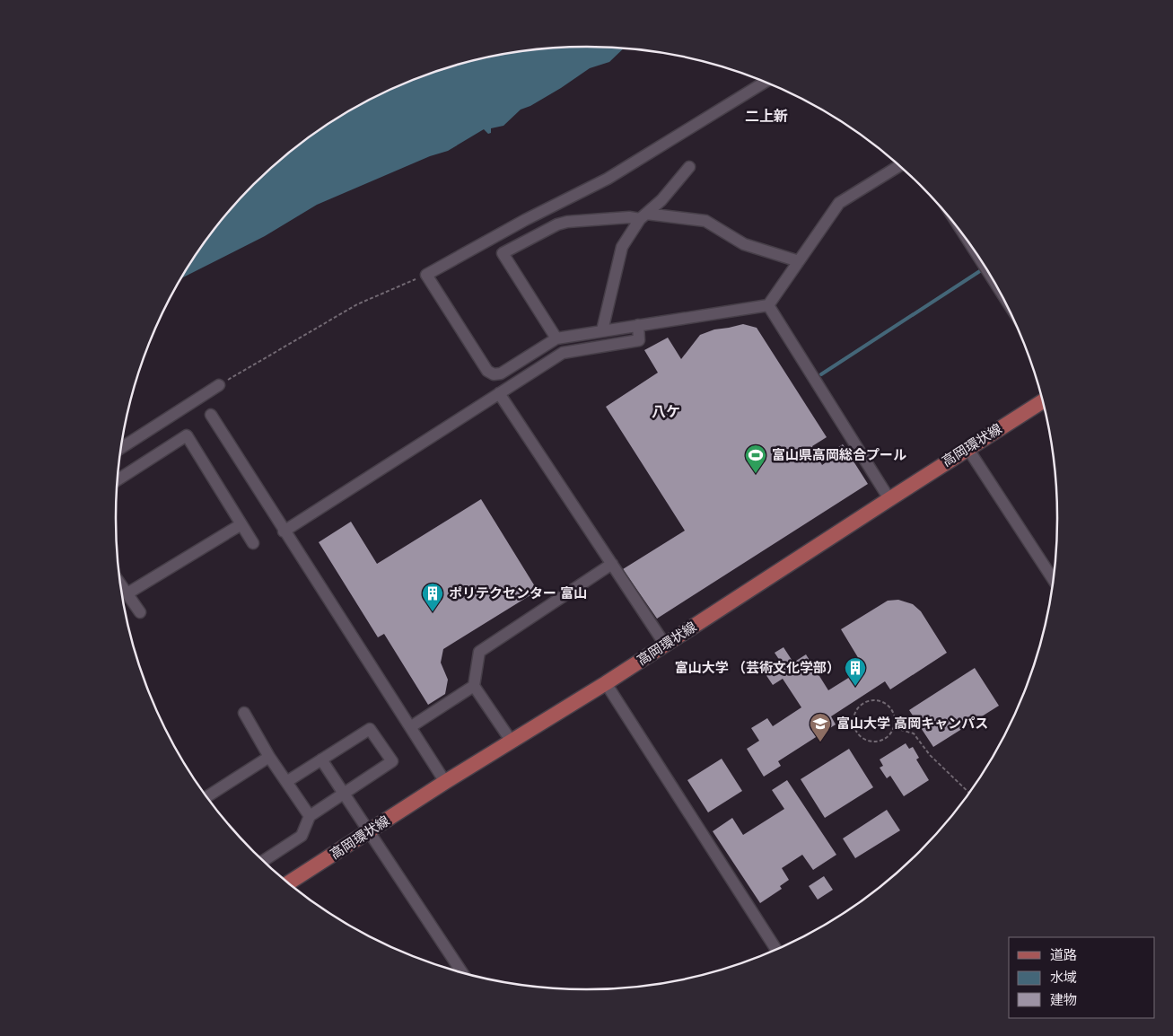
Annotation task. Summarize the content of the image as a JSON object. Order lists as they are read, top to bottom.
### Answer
{
  "streets": {
    "main road": ["高岡環状線"]
  },
  "districts": ["二上新", "八ケ"],
  "places": {
    "sports": ["富山県高岡総合プール"],
    "building": ["ポリテクセンター 富山", "富山大学 （芸術文化学部）"],
    "school or university": ["富山大学 高岡キャンパス"]
  },
  "legend": ["道路", "水域", "建物"]
}
